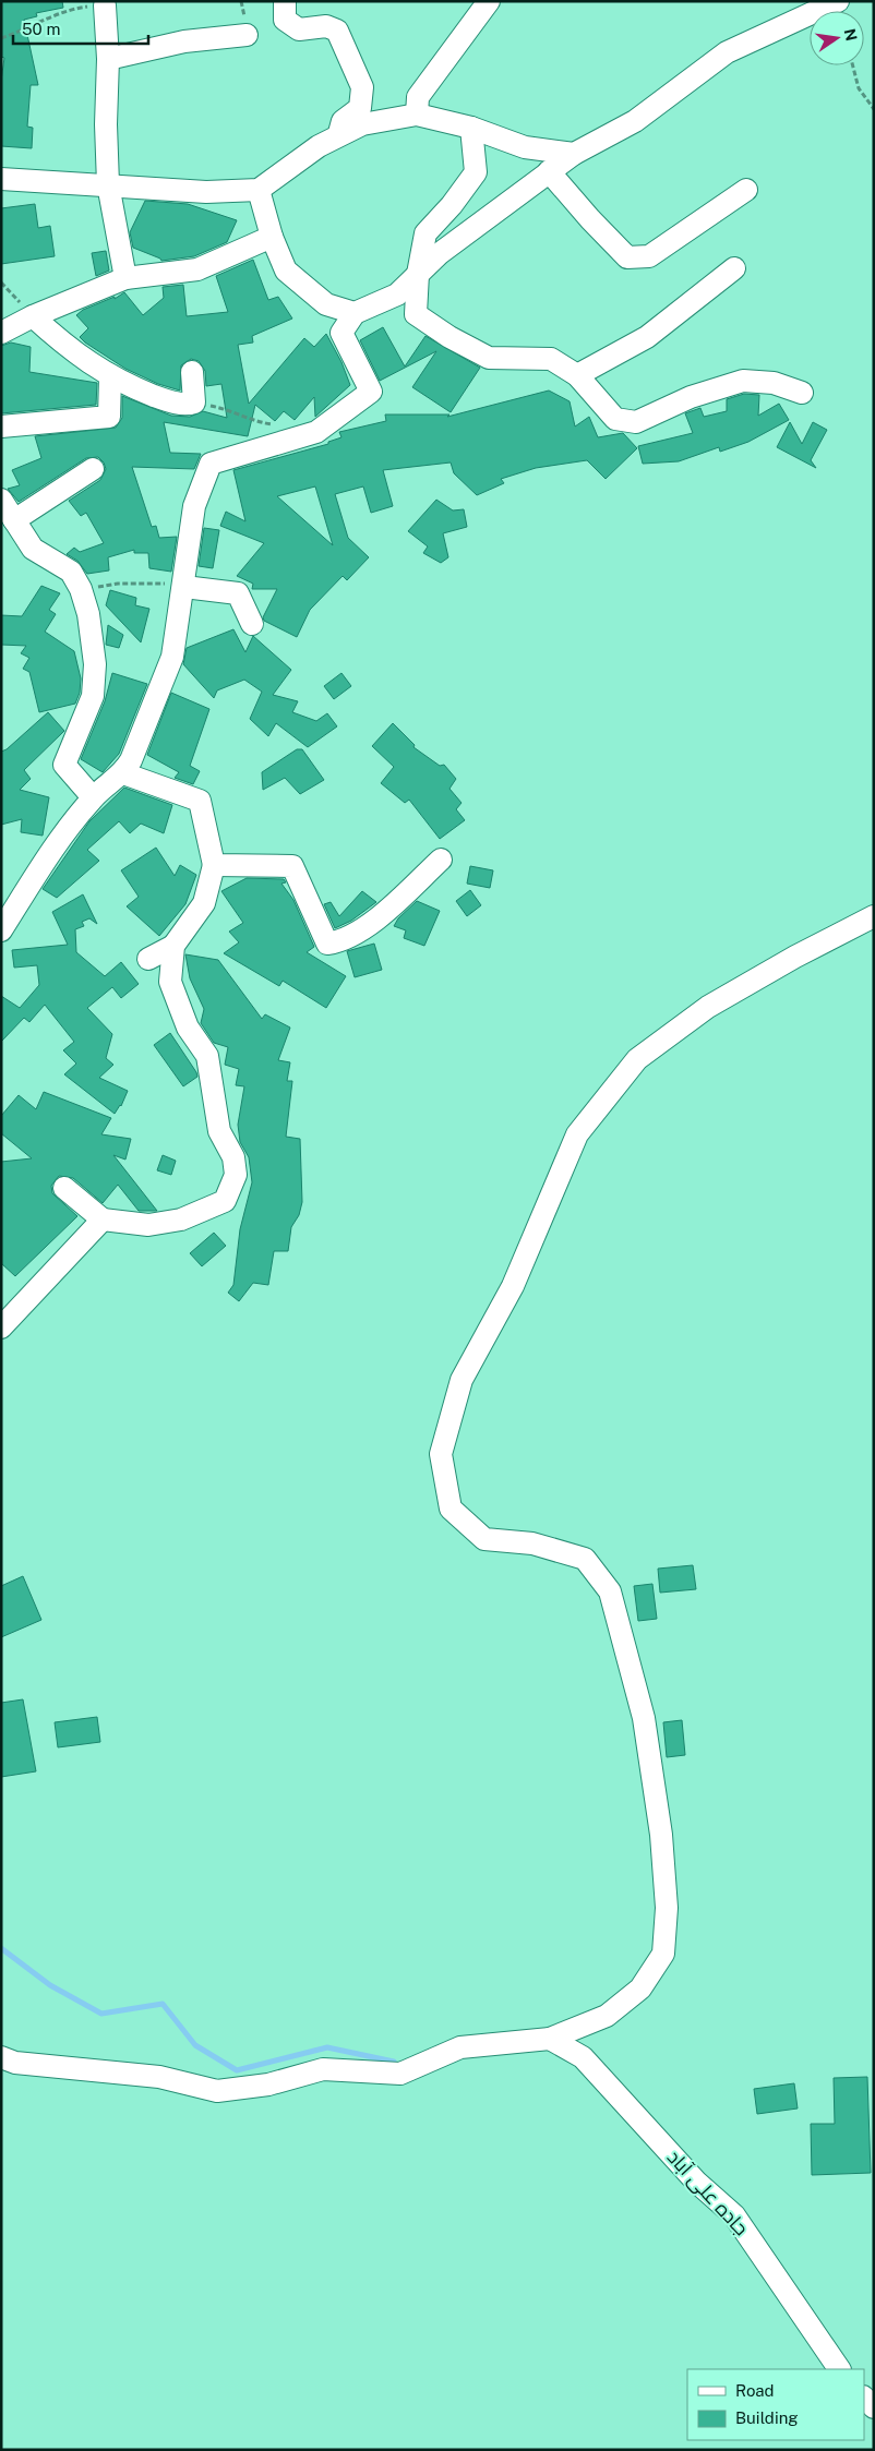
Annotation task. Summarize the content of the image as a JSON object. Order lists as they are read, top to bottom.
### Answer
{
  "streets": {
    "street": ["جاده علی آباد"]
  },
  "legend": ["Road", "Building"],
  "scale_bar": "50 m",
  "north": "right"
}
